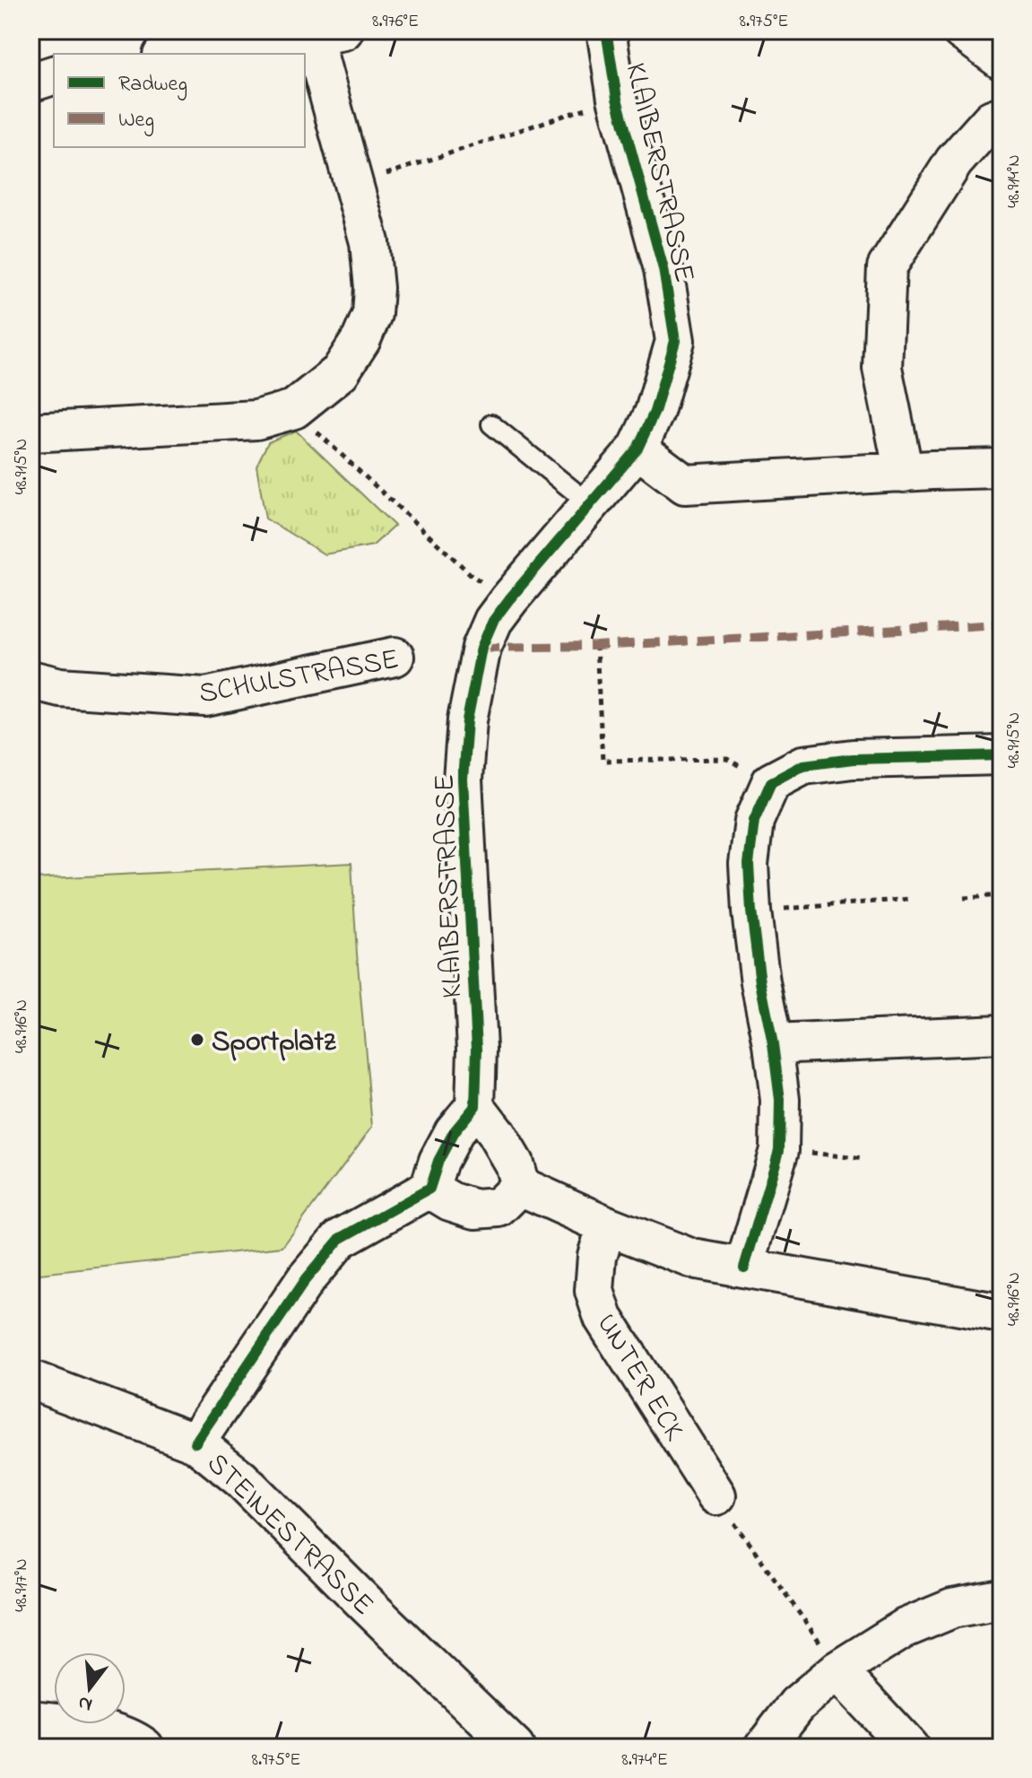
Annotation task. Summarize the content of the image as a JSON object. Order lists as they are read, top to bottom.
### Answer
{
  "streets": {
    "street": [
      "KLAIBERSTRASSE",
      "SCHULSTRASSE",
      "UNTER ECK",
      "STEINESTRASSE"
    ]
  },
  "places": ["Sportplatz"],
  "legend": ["Radweg", "Weg"],
  "north": "bottom",
  "coordinates": [
    "8.976°E",
    "8.975°E",
    "48.914°N",
    "48.915°N",
    "48.916°N",
    "48.917°N",
    "8.974°E"
  ]
}
